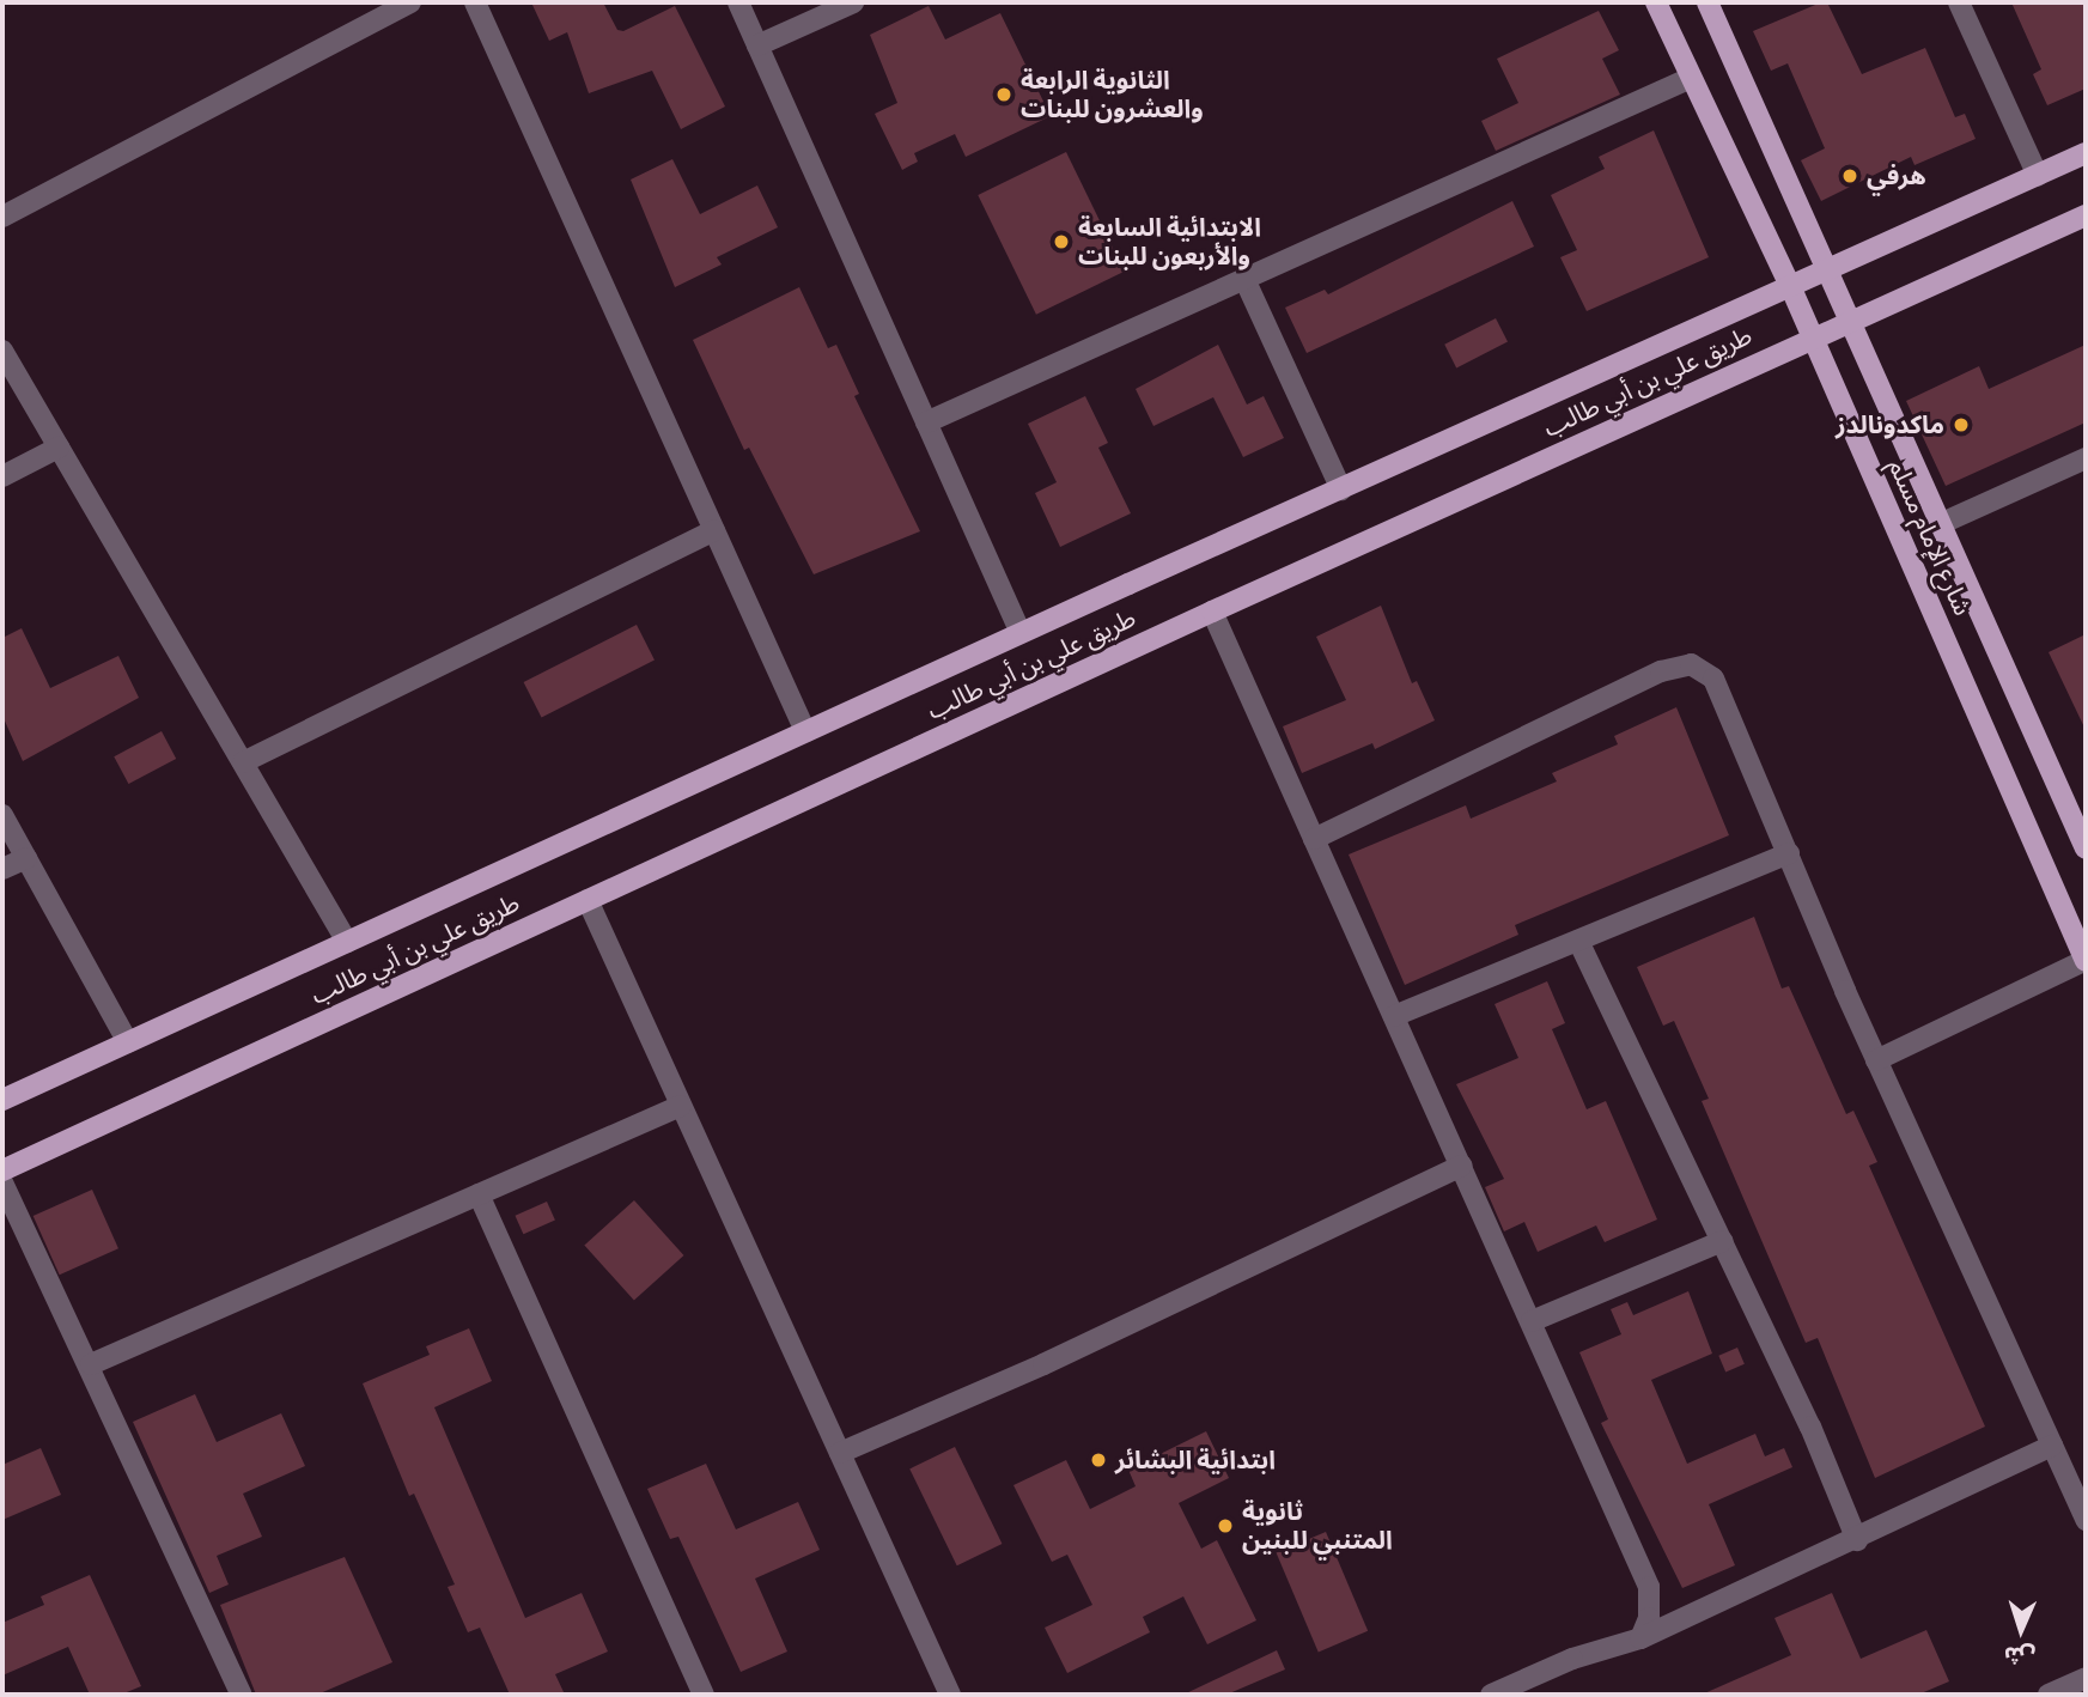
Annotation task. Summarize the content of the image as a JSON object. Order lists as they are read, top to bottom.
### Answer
{
  "streets": {
    "main road": ["طريق علي بن أبي طالب", "شارع الإمام مسلم"]
  },
  "crossings": [
    ["طريق علي بن أبي طالب", "شارع الإمام مسلم"]
  ],
  "places": [
    "الثانوية الرابعة والعشرون للبنات",
    "هرفي",
    "الابتدائية السابعة والأربعون للبنات",
    "ماكدونالدز",
    "ابتدائية البشائر",
    "ثانوية المتنبي للبنين"
  ],
  "north": "bottom"
}
